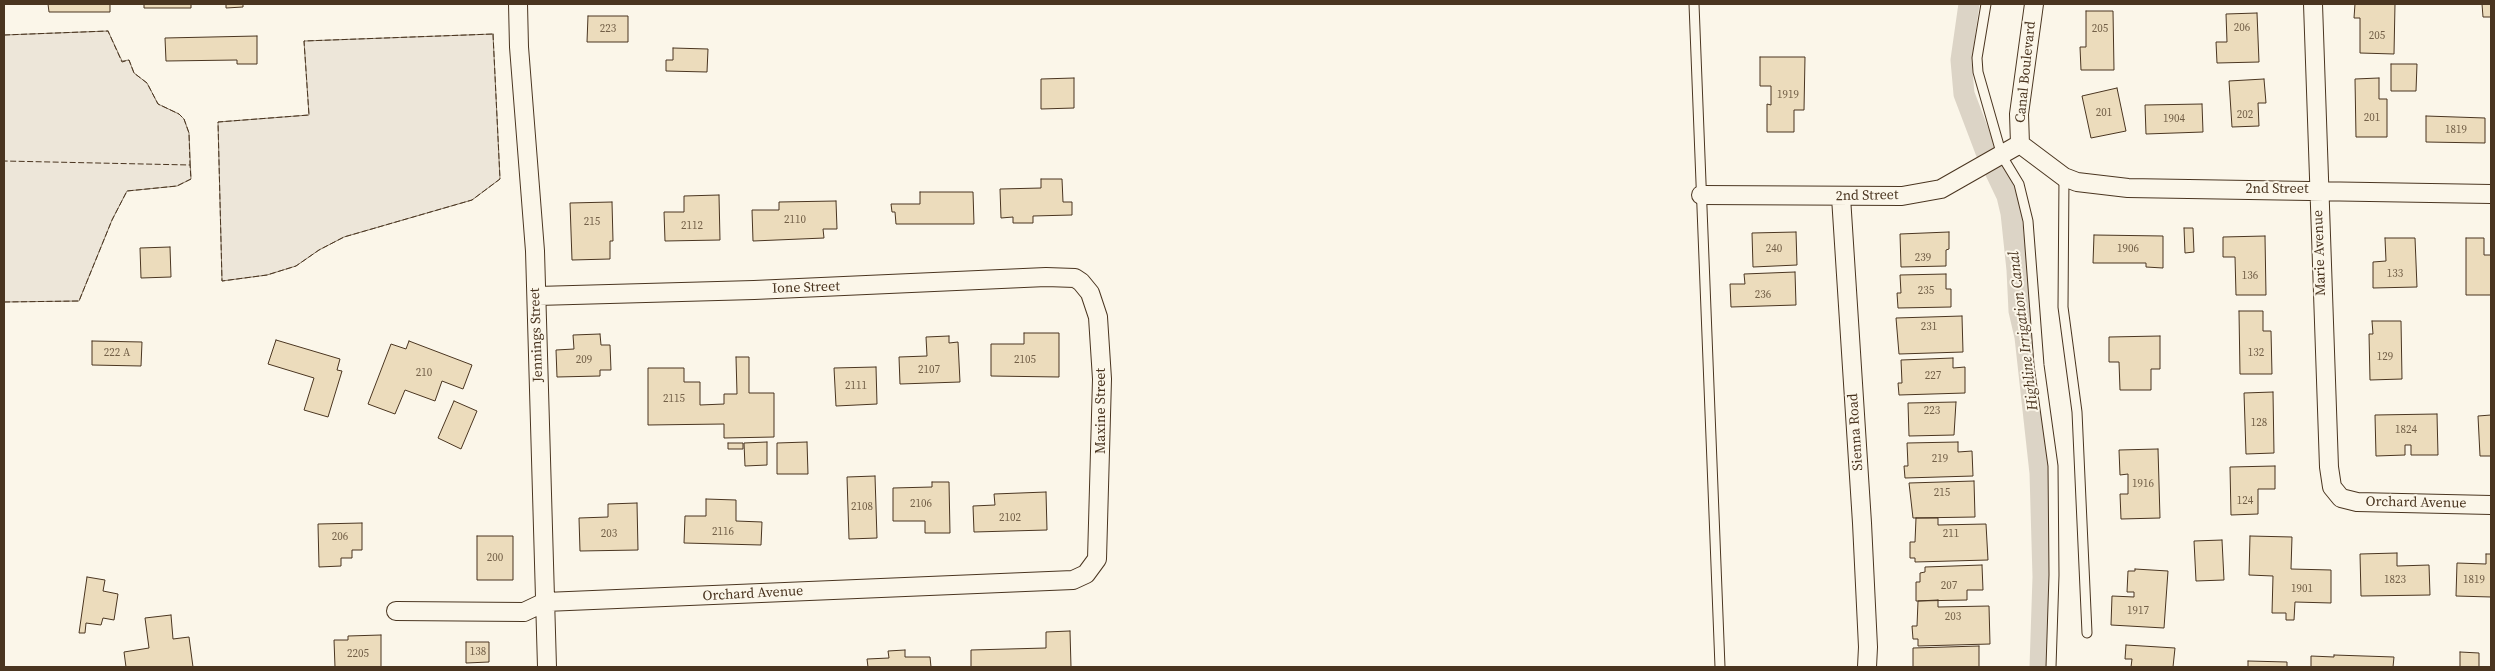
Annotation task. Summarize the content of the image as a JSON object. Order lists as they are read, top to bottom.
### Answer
{
  "streets": {
    "street": [
      "Canal Boulevard",
      "2nd Street",
      "Marie Avenue",
      "Ione Street",
      "Jennings Street",
      "Maxine Street",
      "Sienna Road",
      "Orchard Avenue"
    ]
  },
  "crossings": [
    ["Canal Boulevard", "2nd Street"],
    ["2nd Street", "Marie Avenue"],
    ["2nd Street", "Sienna Road"],
    ["Marie Avenue", "Orchard Avenue"],
    ["Ione Street", "Jennings Street"],
    ["Ione Street", "Maxine Street"],
    ["Jennings Street", "Orchard Avenue"],
    ["Maxine Street", "Orchard Avenue"]
  ],
  "water": ["Highline Irrigation Canal"],
  "house_numbers": [
    "206",
    "223",
    "205",
    "205",
    "1919",
    "201",
    "202",
    "201",
    "1904",
    "1819",
    "2110",
    "215",
    "2112",
    "240",
    "1906",
    "239",
    "133",
    "136",
    "235",
    "236",
    "231",
    "222 A",
    "132",
    "129",
    "209",
    "2105",
    "2107",
    "210",
    "227",
    "2111",
    "2115",
    "223",
    "128",
    "1824",
    "219",
    "1916",
    "215",
    "124",
    "2106",
    "2108",
    "2102",
    "2116",
    "203",
    "211",
    "206",
    "200",
    "1823",
    "1819",
    "207",
    "1901",
    "1917",
    "203",
    "138",
    "2205"
  ]
}
